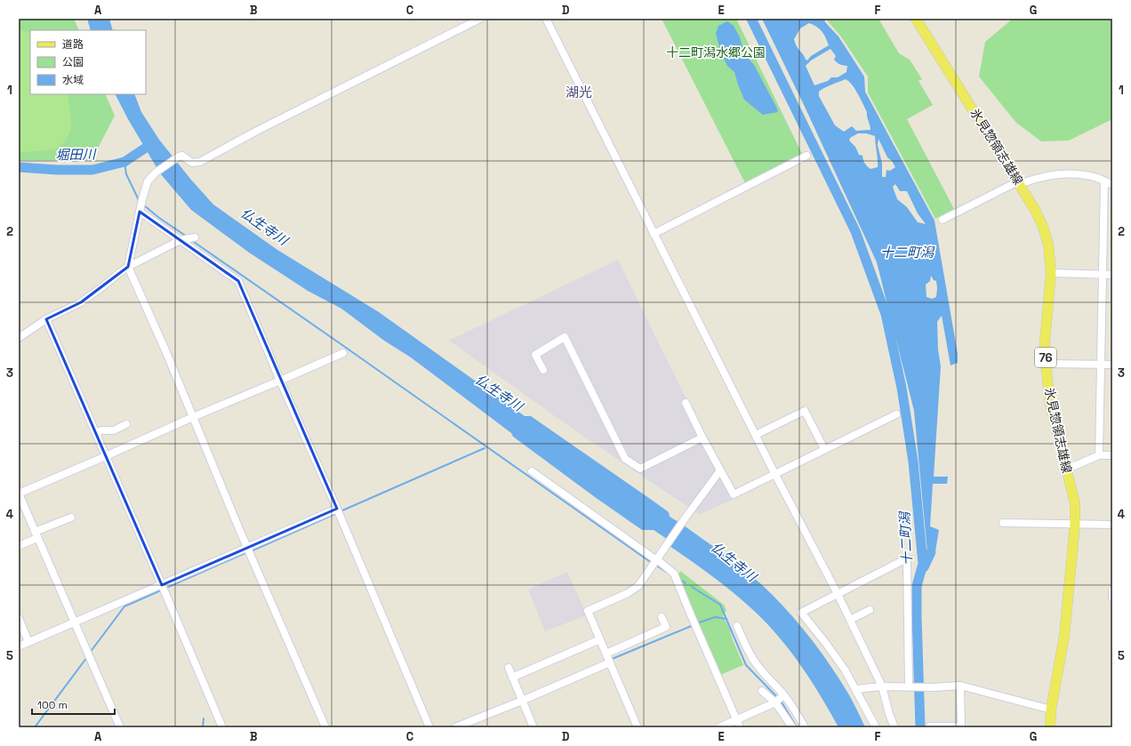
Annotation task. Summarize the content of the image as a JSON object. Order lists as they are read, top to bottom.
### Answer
{
  "streets": {
    "main road": ["氷見惣領志雄線", "76"]
  },
  "districts": ["湖光"],
  "water": ["堀田川", "仏生寺川", "十二町潟"],
  "parks": ["十二町潟水郷公園"],
  "legend": ["道路", "公園", "水域"],
  "scale_bar": "100 m",
  "grid": {
    "columns": [
      "A",
      "B",
      "C",
      "D",
      "E",
      "F",
      "G"
    ],
    "rows": [
      "1",
      "2",
      "3",
      "4",
      "5"
    ]
  }
}
